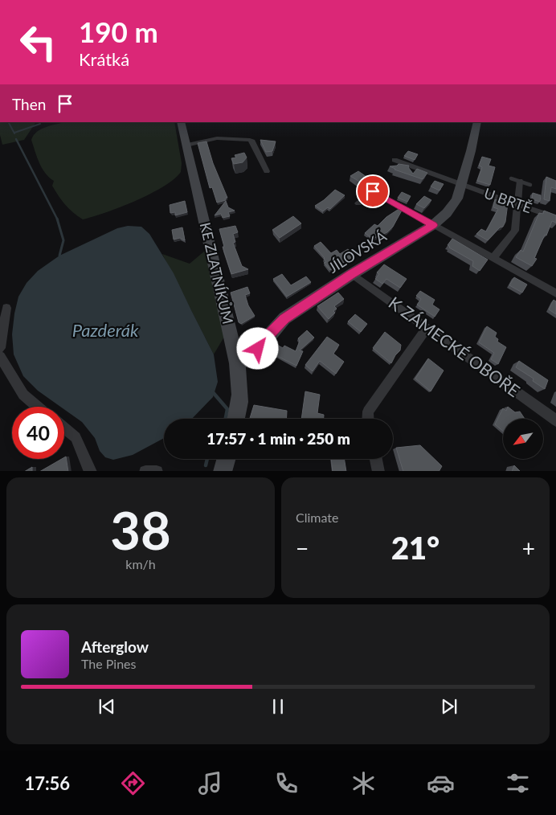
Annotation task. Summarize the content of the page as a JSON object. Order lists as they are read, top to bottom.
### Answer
{
  "streets": {
    "street": [
      "U BRTĚ",
      "JÍLOVSKÁ",
      "KE ZLATNÍKŮM",
      "K ZÁMECKÉ OBOŘE"
    ]
  },
  "crossings": [
    ["U BRTĚ", "JÍLOVSKÁ"],
    ["JÍLOVSKÁ", "KE ZLATNÍKŮM"],
    ["JÍLOVSKÁ", "K ZÁMECKÉ OBOŘE"]
  ],
  "water": ["Pazderák"],
  "north": "bottom left",
  "page": {
    "turn": ["190 m", "Krátká"],
    "then": "Then",
    "limit": "40",
    "trip": "17:57 · 1 min · 250 m",
    "tile": [
      ["38", "km/h"],
      "Climate"
    ],
    "heat": ["−", "21°", "+"],
    "song": ["Afterglow", "The Pines"],
    "tabs": "17:56"
  }
}
